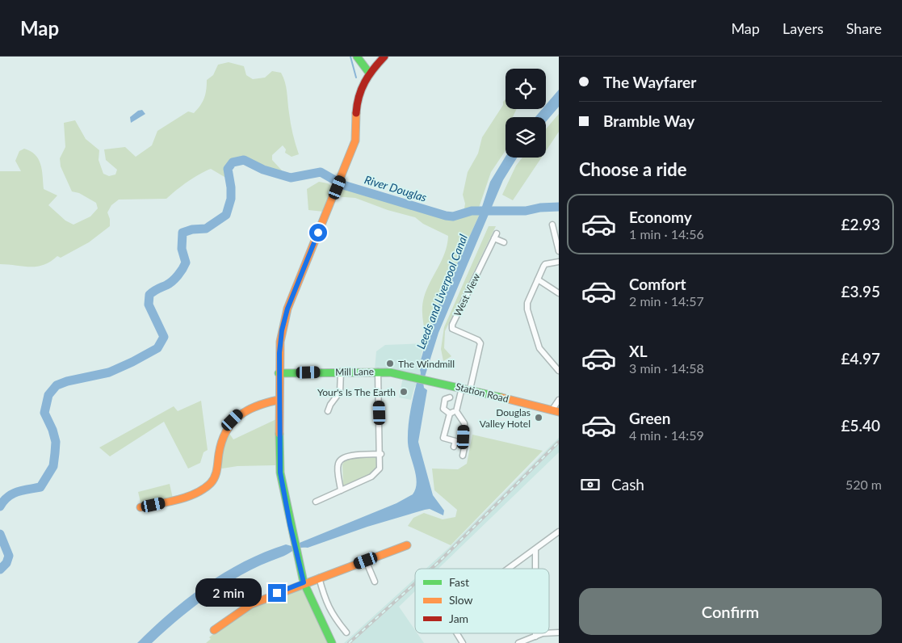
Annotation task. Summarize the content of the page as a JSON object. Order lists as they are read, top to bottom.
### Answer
{
  "streets": {
    "main road": ["Mill Lane", "Station Road"],
    "street": ["West View"]
  },
  "crossings": [
    ["West View", "Station Road"],
    ["Mill Lane", "Station Road"]
  ],
  "water": ["River Douglas", "Leeds and Liverpool Canal"],
  "places": ["The Windmill", "Your's Is The Earth", "Douglas Valley Hotel"],
  "legend": ["Fast", "Slow", "Jam"],
  "page": {
    "header": "Map",
    "nav": ["Map", "Layers", "Share"],
    "banner": ["The Wayfarer", "Bramble Way"],
    "heading": "Choose a ride",
    "list": [
      {
        "name": "Economy",
        "note": "1 min · 14:56",
        "value": "£2.93"
      },
      {
        "name": "Comfort",
        "note": "2 min · 14:57",
        "value": "£3.95"
      },
      {
        "name": "XL",
        "note": "3 min · 14:58",
        "value": "£4.97"
      },
      {
        "name": "Green",
        "note": "4 min · 14:59",
        "value": "£5.40"
      }
    ],
    "pay": ["Cash", "520 m"],
    "bubble": "2 min",
    "buttons": "Confirm"
  }
}
